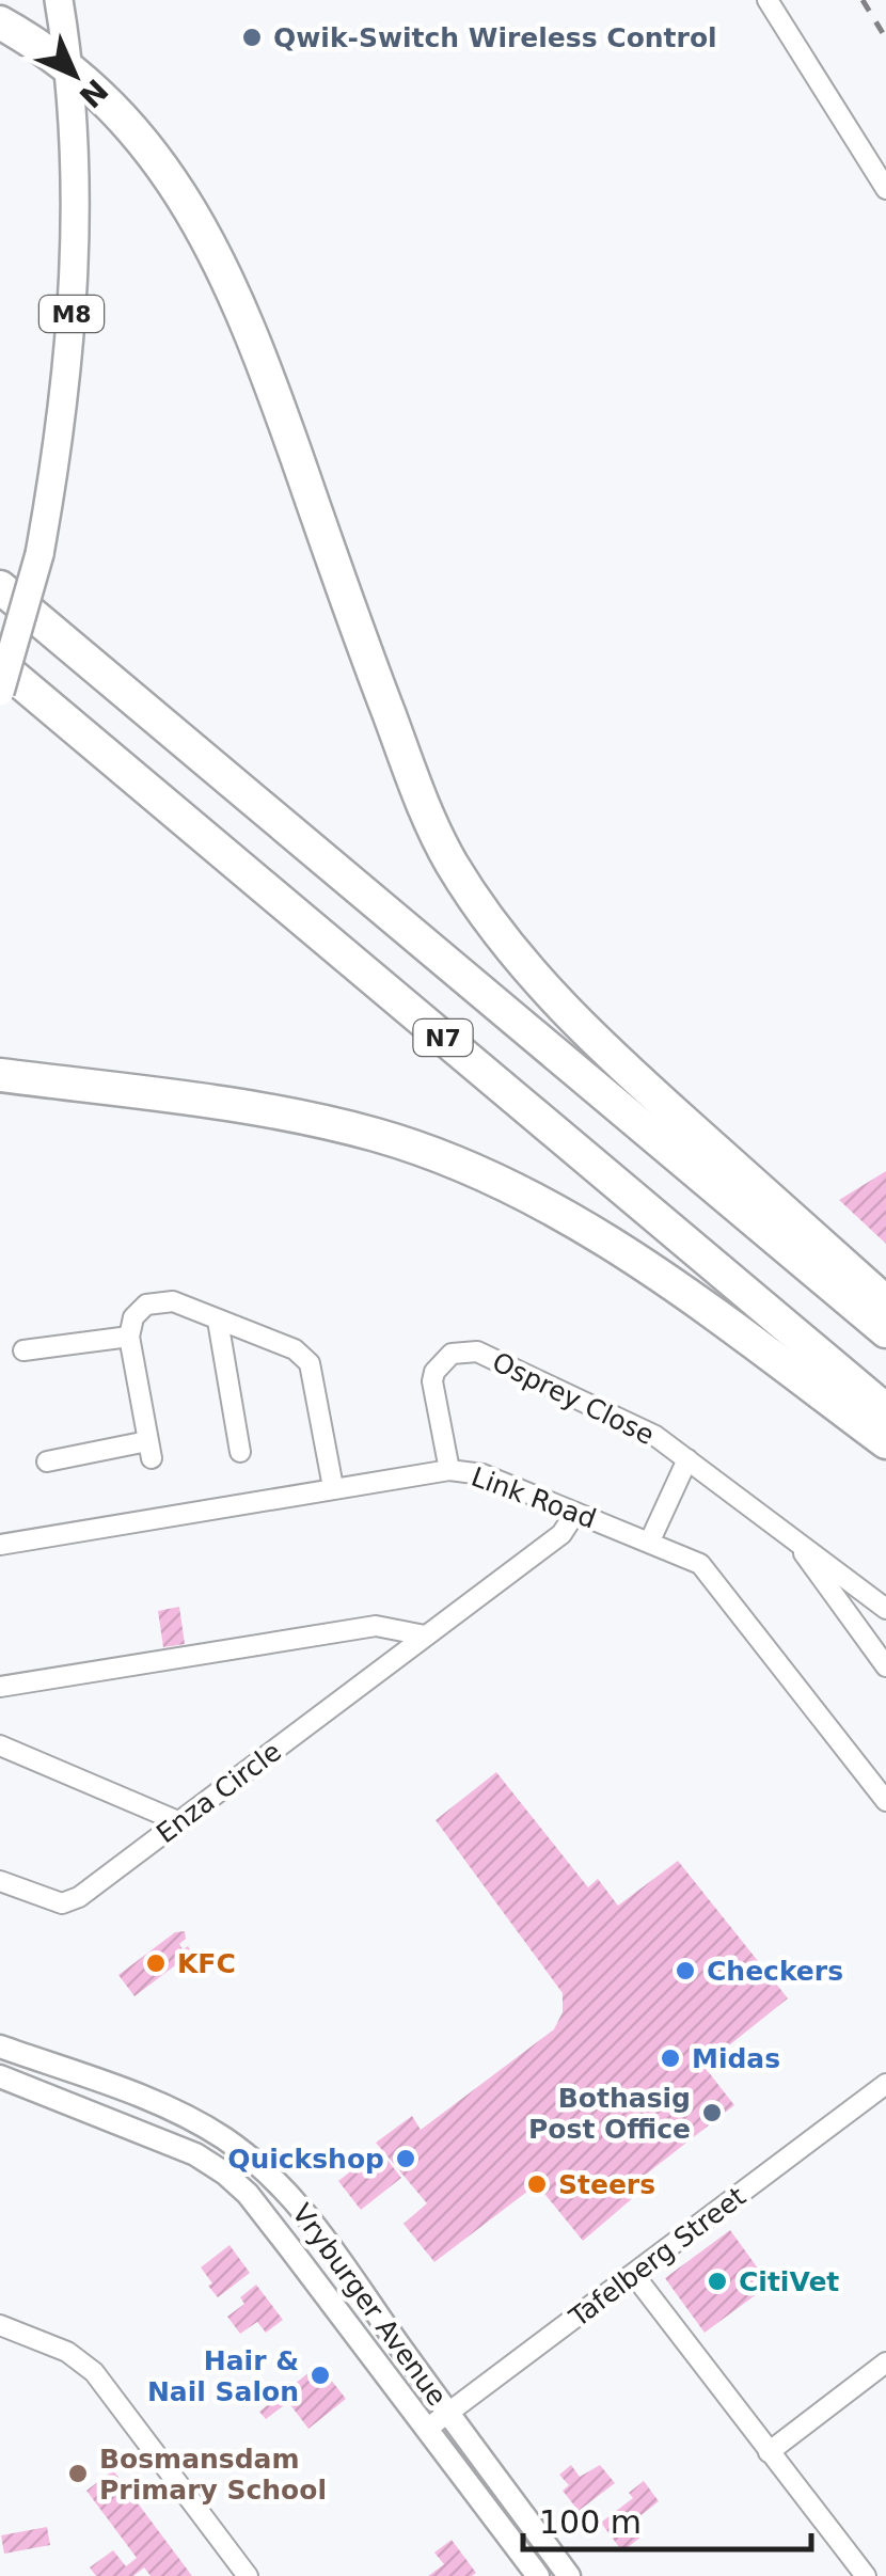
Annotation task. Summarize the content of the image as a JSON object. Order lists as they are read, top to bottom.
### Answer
{
  "streets": {
    "highway": ["N7"],
    "main road": ["M8"],
    "street": [
      "Osprey Close",
      "Link Road",
      "Enza Circle",
      "Tafelberg Street",
      "Vryburger Avenue"
    ]
  },
  "crossings": [
    ["Osprey Close", "Link Road"],
    ["Link Road", "Enza Circle"],
    ["Tafelberg Street", "Vryburger Avenue"]
  ],
  "places": [
    "Qwik-Switch Wireless Control",
    "KFC",
    "Checkers",
    "Midas",
    "Bothasig Post Office",
    "Quickshop",
    "Steers",
    "CitiVet",
    "Hair & Nail Salon",
    "Bosmansdam Primary School"
  ],
  "scale_bar": "100 m",
  "north": "bottom right"
}
